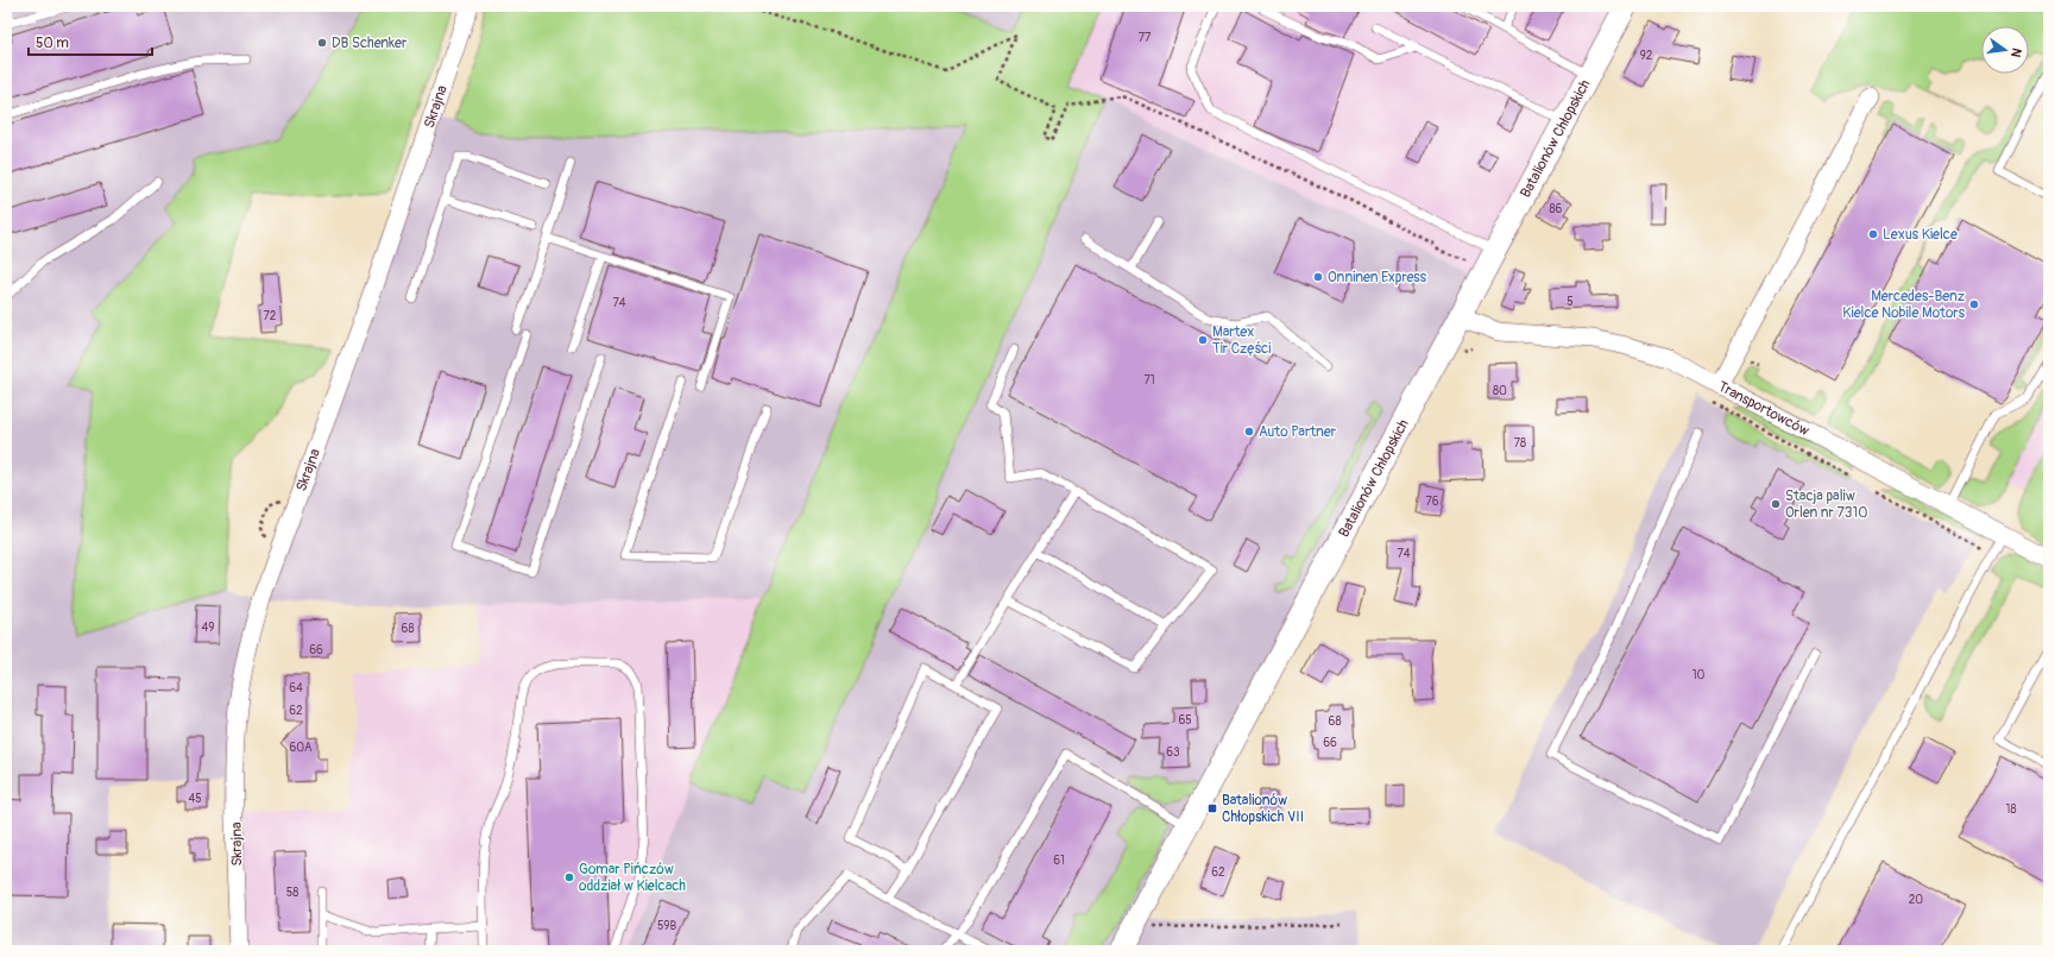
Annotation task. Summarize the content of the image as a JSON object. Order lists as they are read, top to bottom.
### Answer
{
  "streets": {
    "street": ["Skrajna", "Batalionów Chłopskich", "Transportowców"]
  },
  "crossings": [
    ["Batalionów Chłopskich", "Transportowców"]
  ],
  "places": {
    "other": [
      "DB Schenker",
      "Lexus Kielce",
      "Onninen Express",
      "Mercedes-Benz Kielce Nobile Motors",
      "Martex Tir Części",
      "Auto Partner",
      "Stacja paliw Orlen nr 7310",
      "Gomar Pińczów oddział w Kielcach"
    ],
    "transit": ["Batalionów Chłopskich VII"]
  },
  "house_numbers": [
    "77",
    "92",
    "86",
    "5",
    "74",
    "72",
    "71",
    "80",
    "78",
    "76",
    "74",
    "49",
    "68",
    "66",
    "10",
    "64",
    "62",
    "65",
    "68",
    "66",
    "60A",
    "63",
    "45",
    "18",
    "61",
    "62",
    "58",
    "20",
    "59B"
  ],
  "scale_bar": "50 m",
  "north": "right"
}
